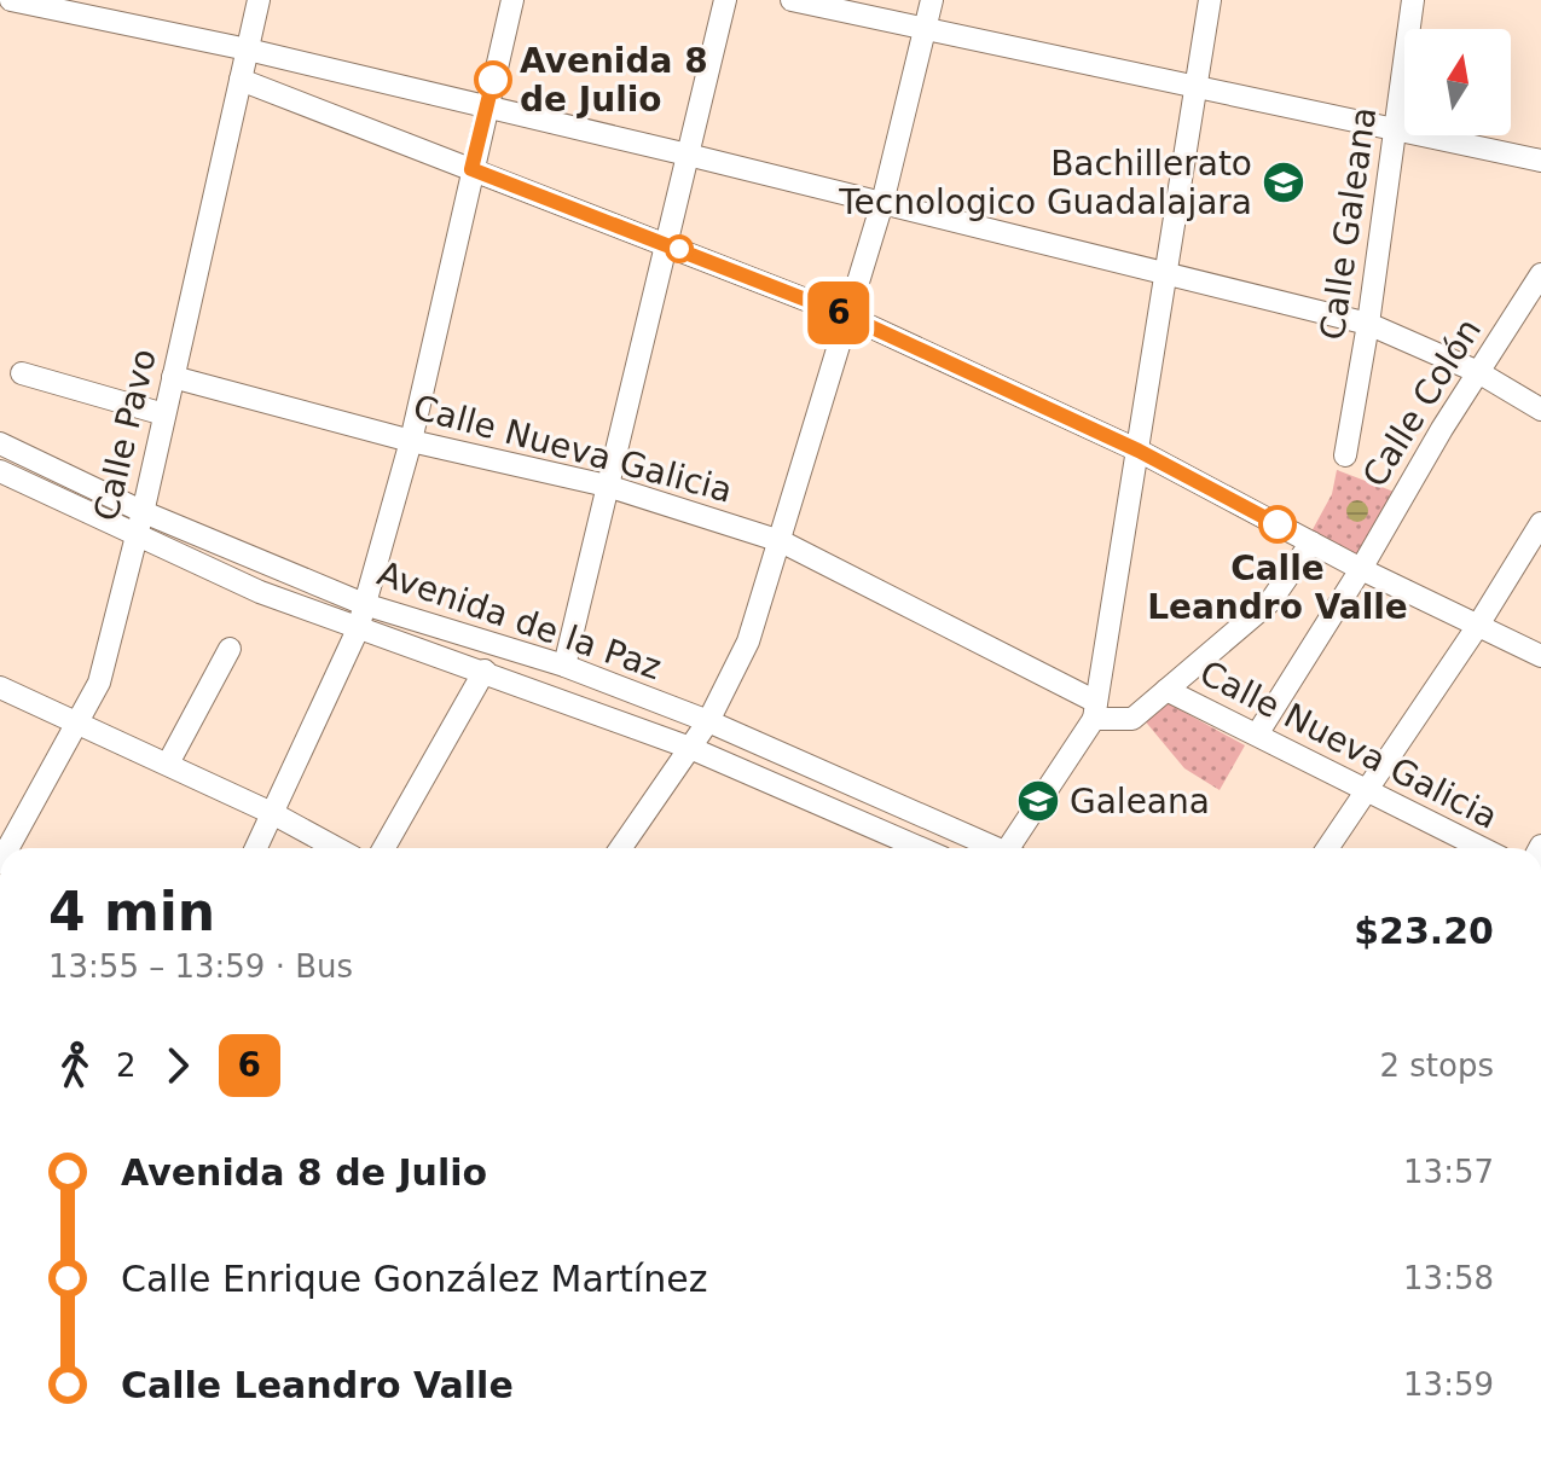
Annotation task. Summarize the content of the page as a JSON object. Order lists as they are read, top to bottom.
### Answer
{
  "streets": {
    "street": [
      "Calle Galeana",
      "Calle Colón",
      "Calle Pavo",
      "Calle Nueva Galicia",
      "Avenida de la Paz"
    ]
  },
  "crossings": [
    ["Calle Colón", "Calle Nueva Galicia"],
    ["Calle Pavo", "Calle Nueva Galicia"],
    ["Calle Pavo", "Avenida de la Paz"]
  ],
  "places": {
    "other": ["Avenida 8 de Julio", "Calle Leandro Valle"],
    "school or university": ["Bachillerato Tecnologico Guadalajara", "Galeana"]
  },
  "lines": ["bus line 6"],
  "north": "top",
  "page": {
    "on_map": "6",
    "heading": ["4 min", "13:55 – 13:59 · Bus", "$23.20"],
    "legs": ["2", "6", "2 stops"],
    "list": [
      {
        "name": "Avenida 8 de Julio",
        "value": "13:57"
      },
      {
        "name": "Calle Enrique González Martínez",
        "value": "13:58"
      },
      {
        "name": "Calle Leandro Valle",
        "value": "13:59"
      }
    ]
  }
}
